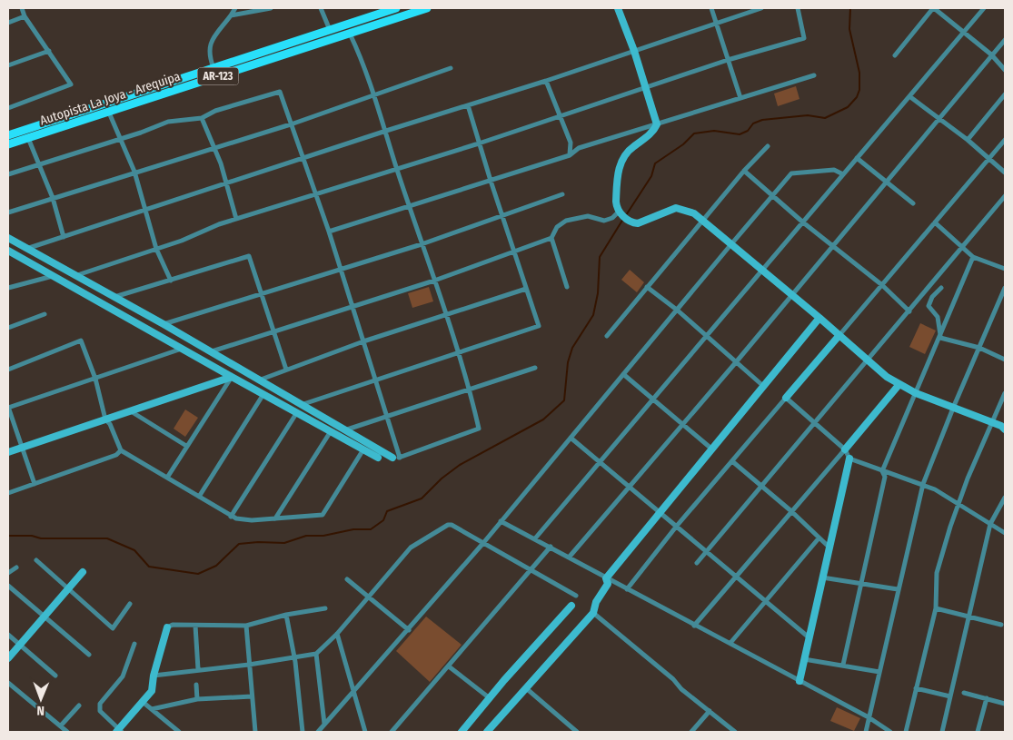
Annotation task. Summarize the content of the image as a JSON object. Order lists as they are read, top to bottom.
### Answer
{
  "streets": {
    "main road": ["AR-123", "Autopista La Joya - Arequipa"]
  },
  "north": "bottom"
}
